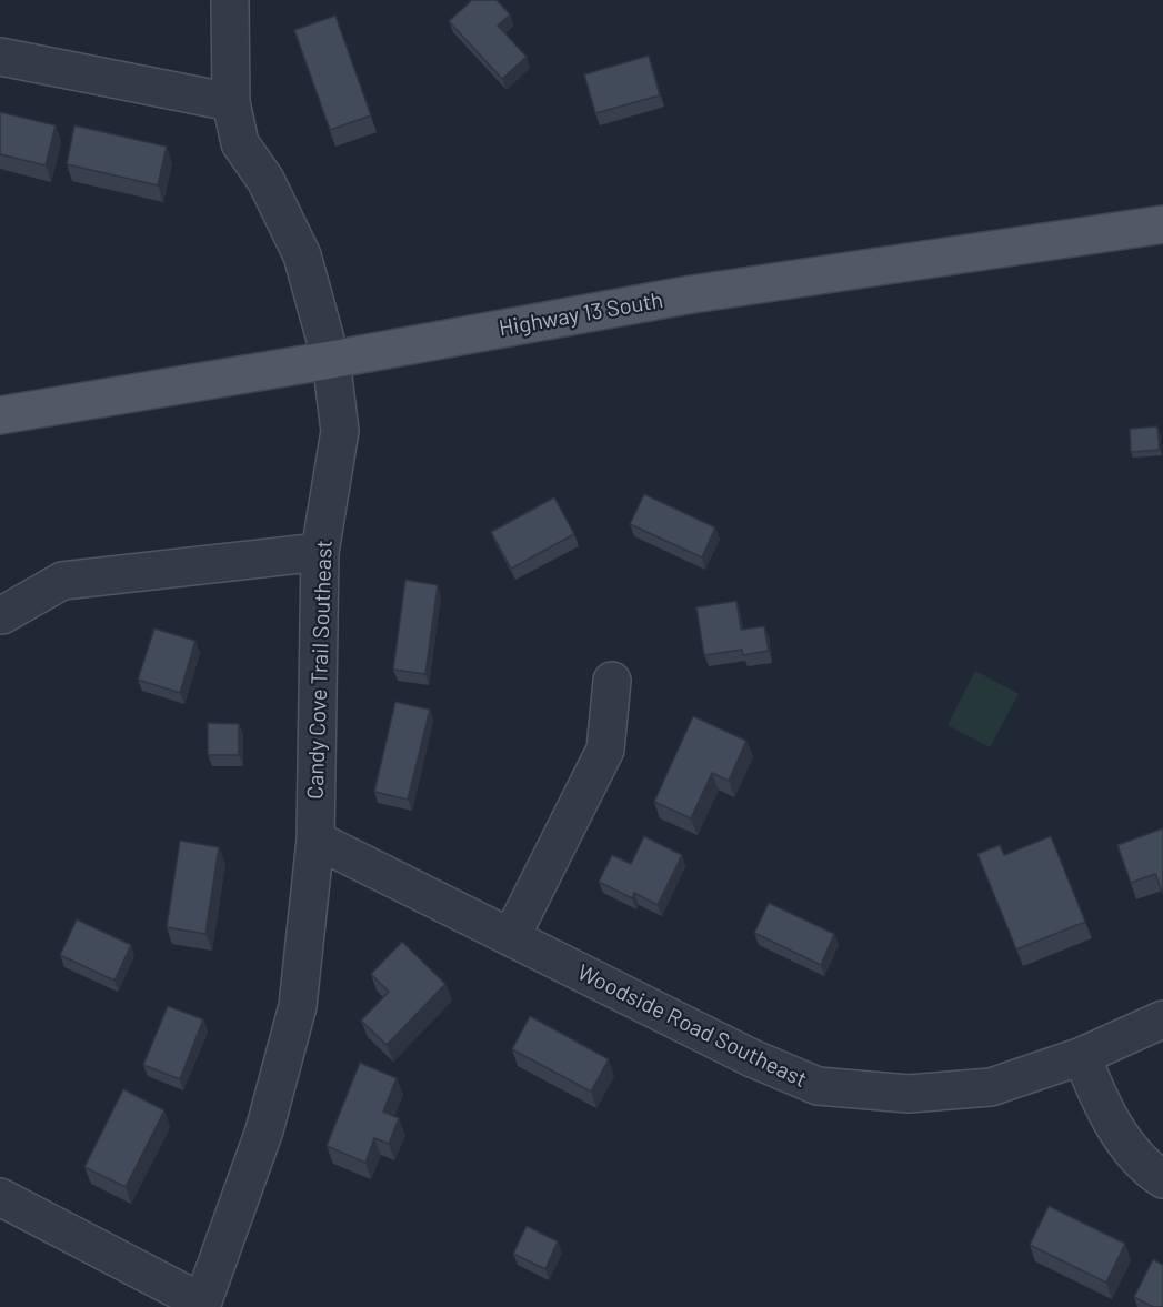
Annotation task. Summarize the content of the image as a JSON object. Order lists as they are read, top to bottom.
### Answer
{
  "streets": {
    "main road": ["Highway 13 South"],
    "street": ["Candy Cove Trail Southeast", "Woodside Road Southeast"]
  },
  "crossings": [
    ["Highway 13 South", "Candy Cove Trail Southeast"],
    ["Candy Cove Trail Southeast", "Woodside Road Southeast"]
  ]
}
